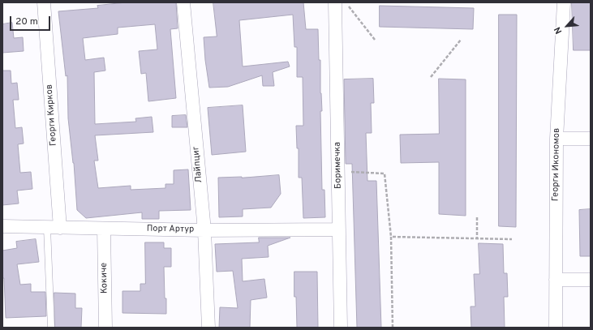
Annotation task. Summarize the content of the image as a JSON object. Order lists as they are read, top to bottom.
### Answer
{
  "streets": {
    "street": [
      "Георги Кирков",
      "Лайпциг",
      "Георги Икономов",
      "Боримечка",
      "Порт Артур",
      "Кокиче"
    ]
  },
  "crossings": [
    ["Георги Кирков", "Порт Артур"],
    ["Лайпциг", "Порт Артур"],
    ["Боримечка", "Порт Артур"],
    ["Порт Артур", "Кокиче"]
  ],
  "scale_bar": "20 m",
  "north": "bottom left"
}
